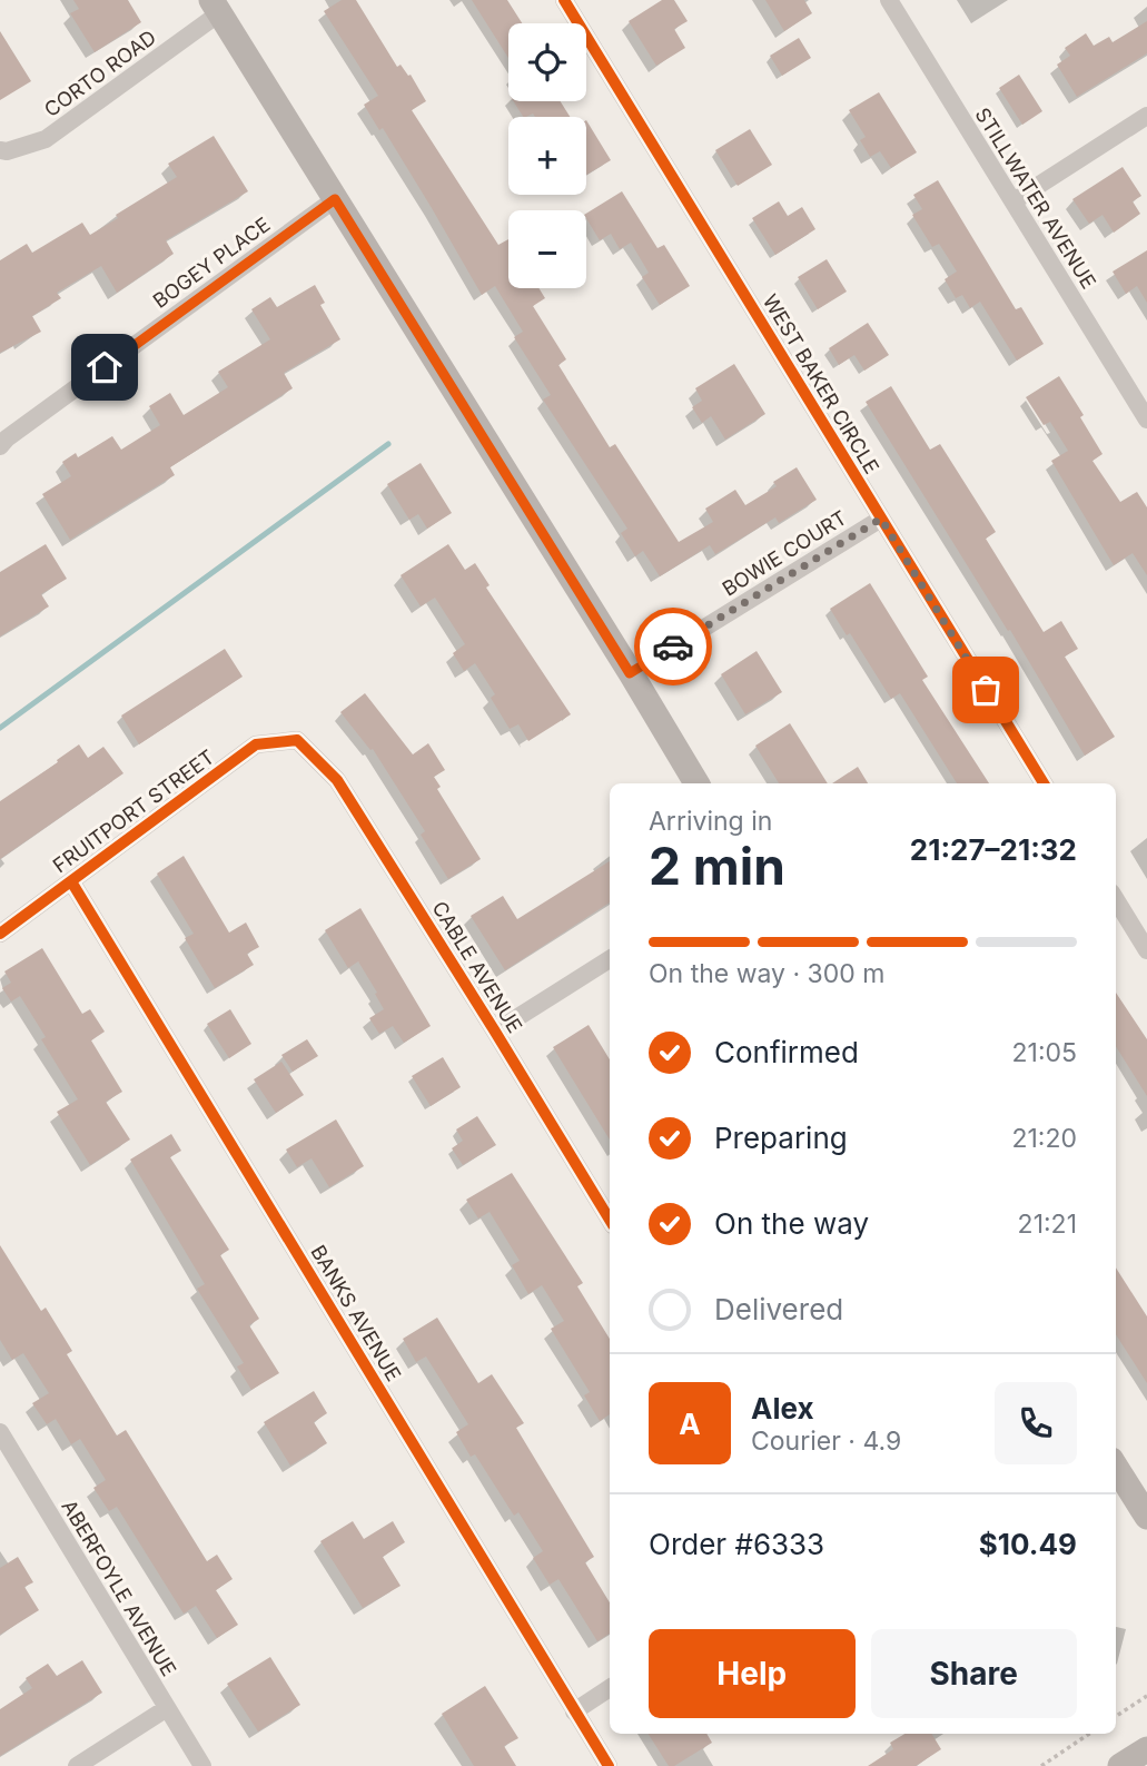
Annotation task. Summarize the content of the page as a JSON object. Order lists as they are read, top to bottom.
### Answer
{
  "streets": {
    "street": [
      "CORTO ROAD",
      "STILLWATER AVENUE",
      "BOGEY PLACE",
      "WEST BAKER CIRCLE",
      "BOWIE COURT",
      "FRUITPORT STREET",
      "CABLE AVENUE",
      "BANKS AVENUE",
      "ABERFOYLE AVENUE"
    ]
  },
  "crossings": [
    ["WEST BAKER CIRCLE", "BOWIE COURT"],
    ["FRUITPORT STREET", "CABLE AVENUE"],
    ["FRUITPORT STREET", "BANKS AVENUE"]
  ],
  "page": {
    "map_buttons": ["+", "−"],
    "heading": ["2 min", "Arriving in", "21:27–21:32"],
    "panel": [
      "Alex",
      "Courier · 4.9",
      "Order #6333",
      "$10.49"
    ],
    "bar": "On the way · 300 m",
    "list": [
      ["Confirmed", "21:05"],
      ["Preparing", "21:20"],
      ["On the way", "21:21"],
      "Delivered"
    ],
    "round": "A",
    "buttons": ["Help", "Share"]
  }
}
